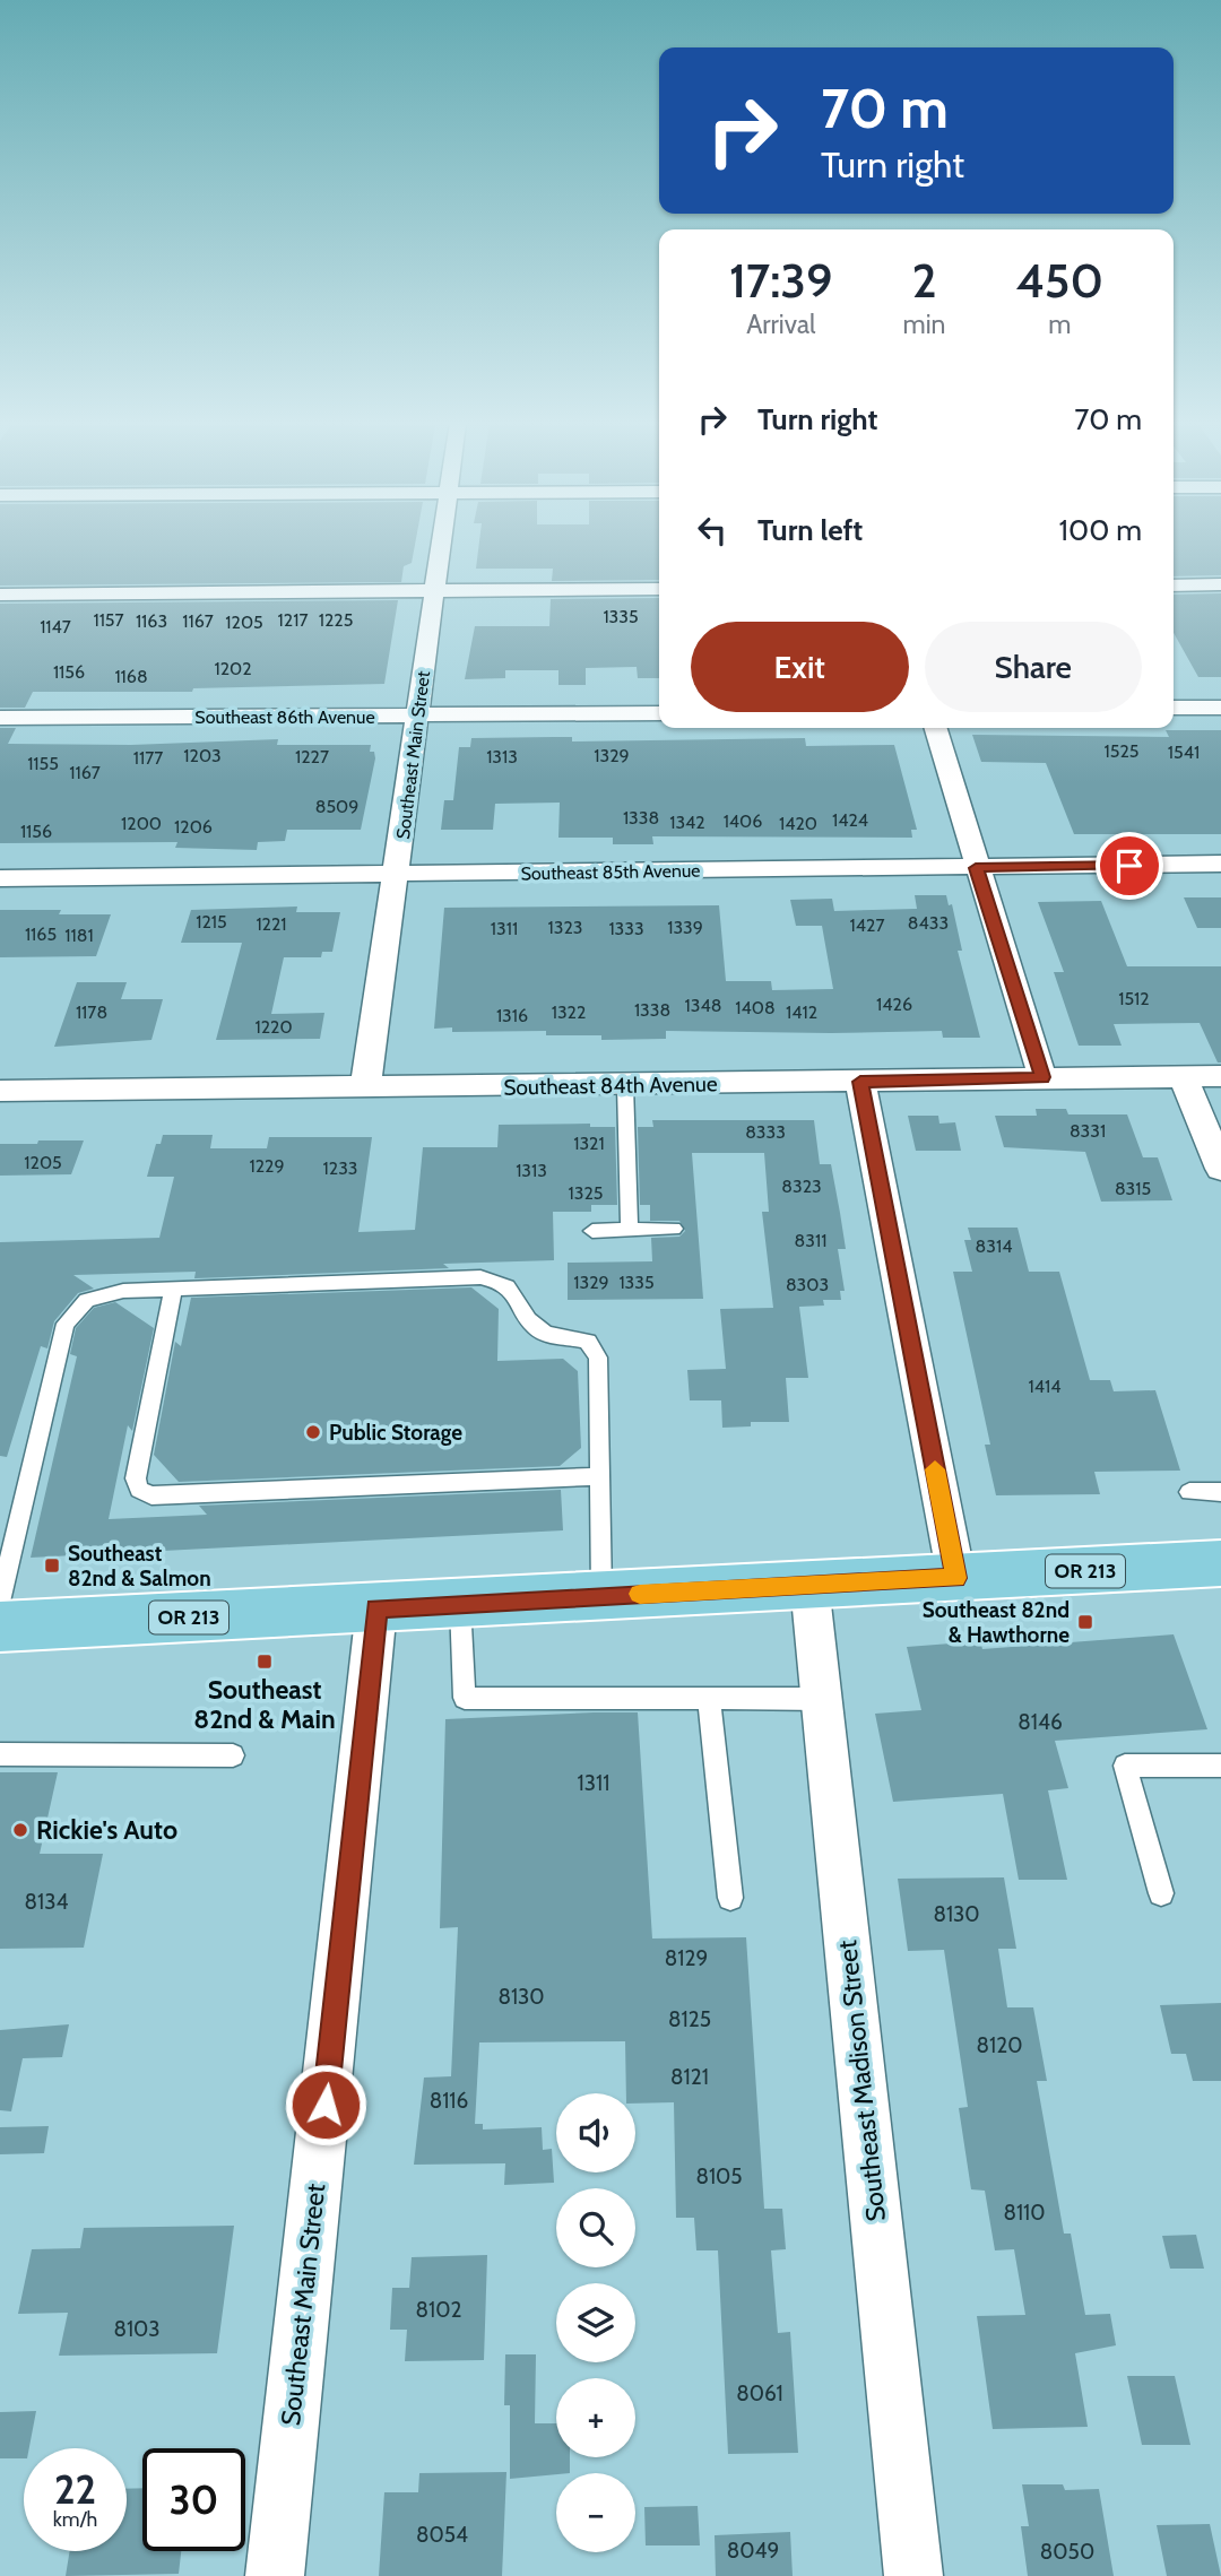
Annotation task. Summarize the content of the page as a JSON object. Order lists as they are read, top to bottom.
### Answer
{
  "streets": {
    "main road": ["OR 213"],
    "street": [
      "Southeast 86th Avenue",
      "Southeast Main Street",
      "Southeast 85th Avenue",
      "Southeast 84th Avenue",
      "Southeast Madison Street"
    ]
  },
  "crossings": [
    ["Southeast 86th Avenue", "Southeast Main Street"],
    ["Southeast Main Street", "Southeast 85th Avenue"],
    ["Southeast Main Street", "Southeast 84th Avenue"],
    ["Southeast Main Street", "OR 213"],
    ["OR 213", "Southeast Madison Street"]
  ],
  "places": {
    "other": ["Public Storage", "Rickie's Auto"],
    "transit": ["Southeast 82nd & Salmon", "Southeast 82nd & Hawthorne", "Southeast 82nd & Main"]
  },
  "house_numbers": [
    "1335",
    "1157",
    "1217",
    "1225",
    "1163",
    "1167",
    "1205",
    "1147",
    "1202",
    "1156",
    "1168",
    "1525",
    "1541",
    "1203",
    "1329",
    "1227",
    "1313",
    "1177",
    "1155",
    "1167",
    "8509",
    "1338",
    "1424",
    "1406",
    "1342",
    "1200",
    "1420",
    "1206",
    "1156",
    "1215",
    "8433",
    "1221",
    "1427",
    "1323",
    "1339",
    "1311",
    "1333",
    "1165",
    "1181",
    "1512",
    "1426",
    "1348",
    "1408",
    "1338",
    "1178",
    "1322",
    "1412",
    "1316",
    "1220",
    "8331",
    "8333",
    "1321",
    "1205",
    "1229",
    "1233",
    "1313",
    "8323",
    "8315",
    "1325",
    "8311",
    "8314",
    "1329",
    "1335",
    "8303",
    "1414",
    "8146",
    "1311",
    "8134",
    "8130",
    "8129",
    "8130",
    "8125",
    "8120",
    "8121",
    "8116",
    "8105",
    "8110",
    "8102",
    "8103",
    "8061",
    "8054",
    "8049",
    "8050"
  ],
  "page": {
    "turn": ["70 m", "Turn right"],
    "eta": [
      "17:39",
      "Arrival",
      "2",
      "min",
      "450",
      "m"
    ],
    "list": [
      {
        "name": "Turn right",
        "value": "70 m"
      },
      {
        "name": "Turn left",
        "value": "100 m"
      }
    ],
    "buttons": ["Exit", "Share"],
    "map_buttons": ["+", "−"],
    "speed": "22 km/h",
    "limit": "30"
  }
}
